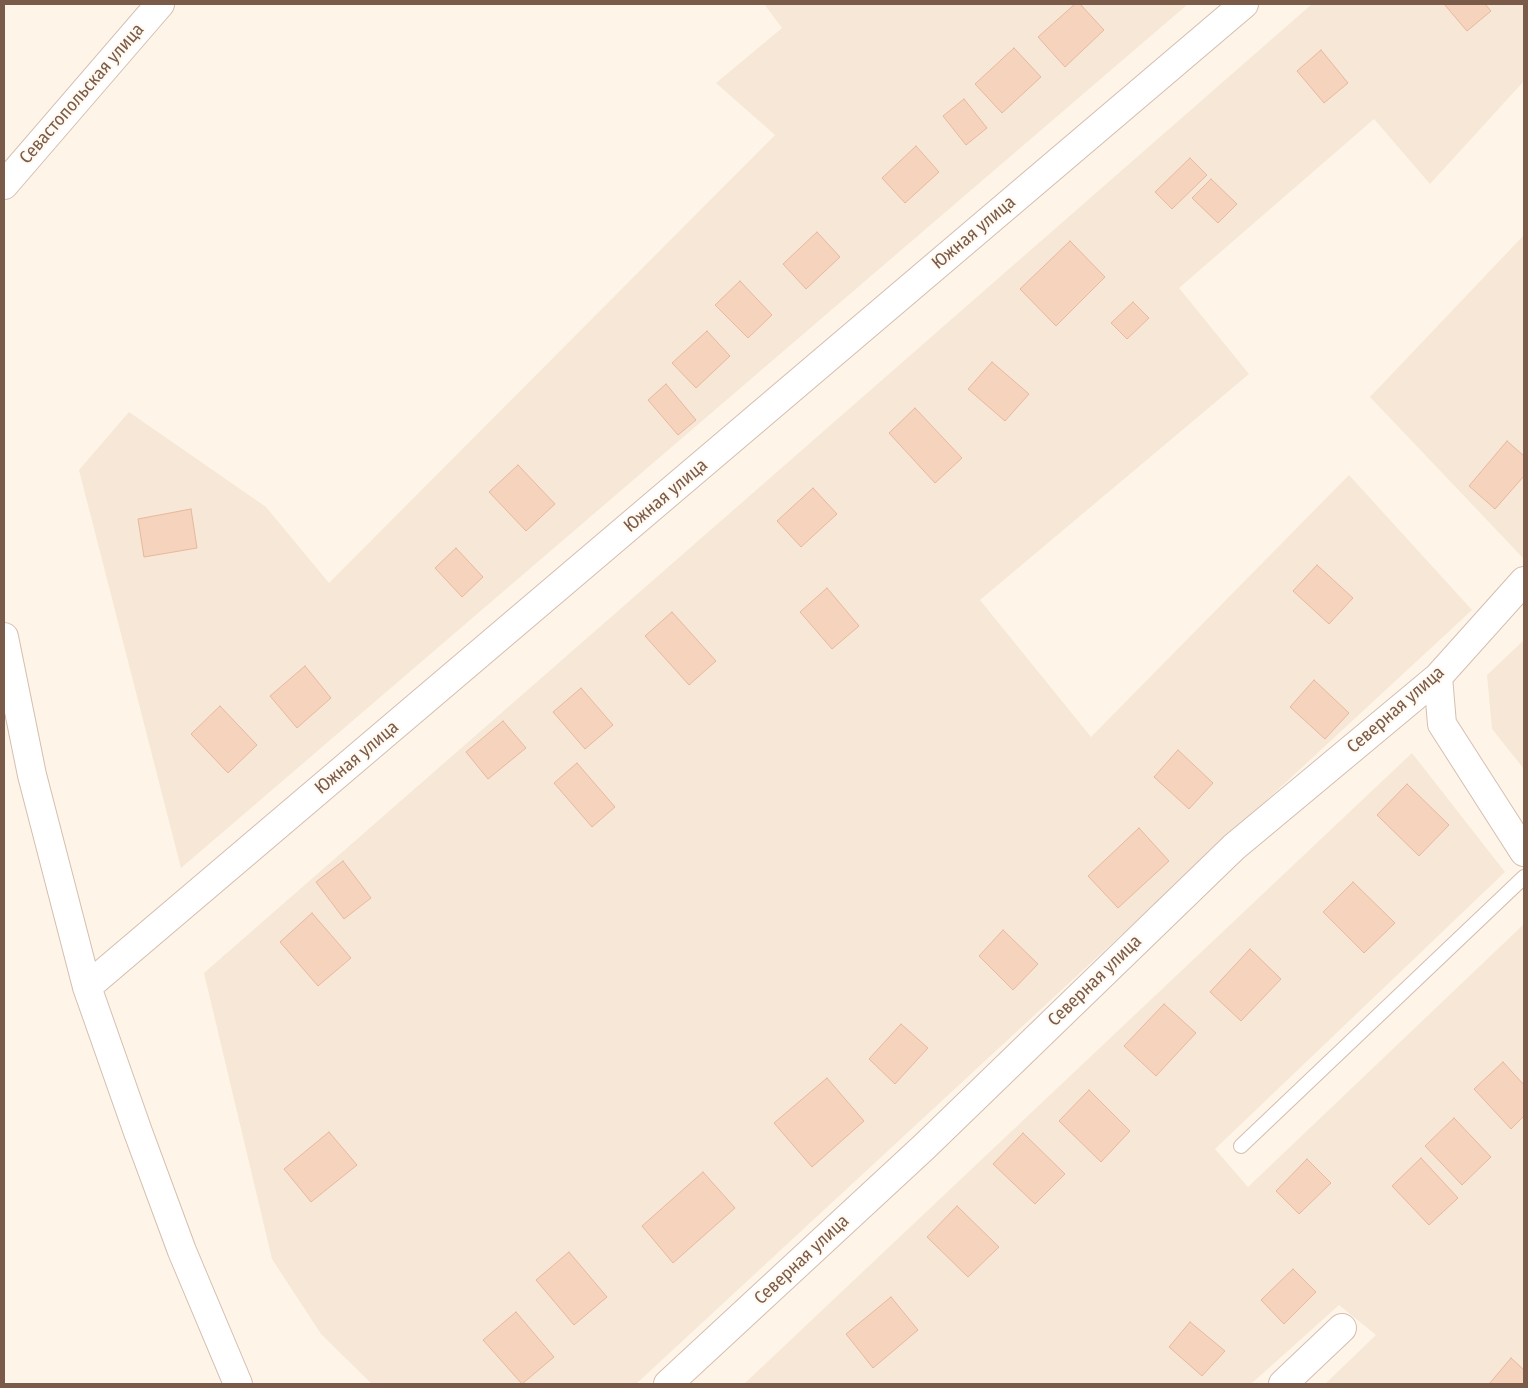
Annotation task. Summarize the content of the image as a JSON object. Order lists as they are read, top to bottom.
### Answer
{
  "streets": {
    "street": ["Севастопольская улица", "Южная улица", "Северная улица"]
  }
}
